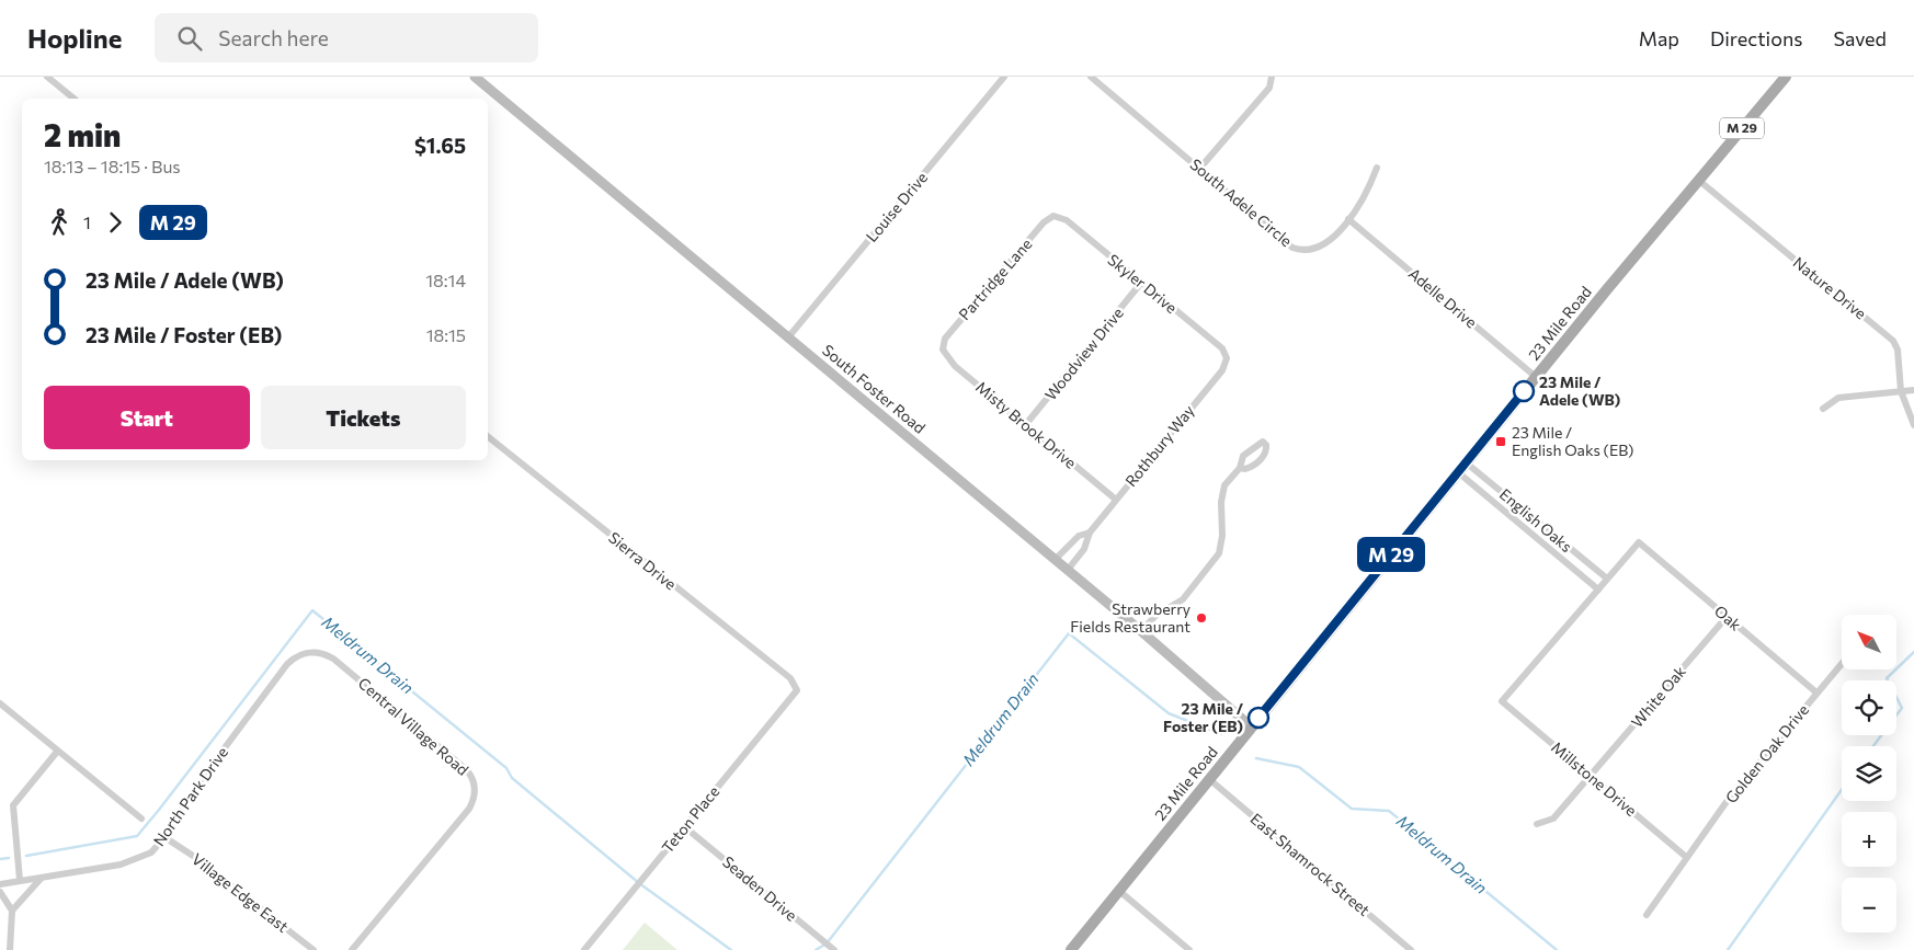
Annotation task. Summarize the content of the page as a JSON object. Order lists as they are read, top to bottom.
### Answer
{
  "streets": {
    "main road": ["M 29", "23 Mile Road"],
    "street": [
      "South Adele Circle",
      "Louise Drive",
      "Partridge Lane",
      "Skyler Drive",
      "Nature Drive",
      "Adelle Drive",
      "Woodview Drive",
      "South Foster Road",
      "Misty Brook Drive",
      "Rothbury Way",
      "English Oaks",
      "Sierra Drive",
      "Oak",
      "White Oak",
      "Central Village Road",
      "Golden Oak Drive",
      "Millstone Drive",
      "North Park Drive",
      "Teton Place",
      "East Shamrock Street",
      "Seaden Drive",
      "Village Edge East"
    ]
  },
  "crossings": [
    ["South Adele Circle", "Adelle Drive"],
    ["Louise Drive", "South Foster Road"],
    ["Partridge Lane", "Skyler Drive"],
    ["Partridge Lane", "Misty Brook Drive"],
    ["Skyler Drive", "Woodview Drive"],
    ["Skyler Drive", "Rothbury Way"],
    ["Nature Drive", "23 Mile Road"],
    ["Adelle Drive", "23 Mile Road"],
    ["23 Mile Road", "South Foster Road"],
    ["23 Mile Road", "English Oaks"],
    ["23 Mile Road", "East Shamrock Street"],
    ["Woodview Drive", "Misty Brook Drive"],
    ["South Foster Road", "Rothbury Way"],
    ["Misty Brook Drive", "Rothbury Way"],
    ["English Oaks", "Oak"],
    ["English Oaks", "Millstone Drive"],
    ["Sierra Drive", "Teton Place"],
    ["Oak", "White Oak"],
    ["Oak", "Golden Oak Drive"],
    ["White Oak", "Millstone Drive"],
    ["Central Village Road", "North Park Drive"],
    ["Golden Oak Drive", "Millstone Drive"],
    ["North Park Drive", "Village Edge East"],
    ["Teton Place", "Seaden Drive"]
  ],
  "water": ["Meldrum Drain"],
  "places": {
    "other": ["23 Mile / Adele (WB)", "Strawberry Fields Restaurant", "23 Mile / Foster (EB)"],
    "transit": ["23 Mile / English Oaks (EB)"]
  },
  "north": "top left",
  "page": {
    "header": "Hopline",
    "search": "Search here",
    "nav": ["Map", "Directions", "Saved"],
    "on_map": "M 29",
    "heading": ["2 min", "18:13 – 18:15 · Bus", "$1.65"],
    "legs": ["1", "M 29"],
    "list": [
      {
        "name": "23 Mile / Adele (WB)",
        "value": "18:14"
      },
      {
        "name": "23 Mile / Foster (EB)",
        "value": "18:15"
      }
    ],
    "buttons": ["Start", "Tickets"],
    "map_buttons": ["+", "−"]
  }
}
